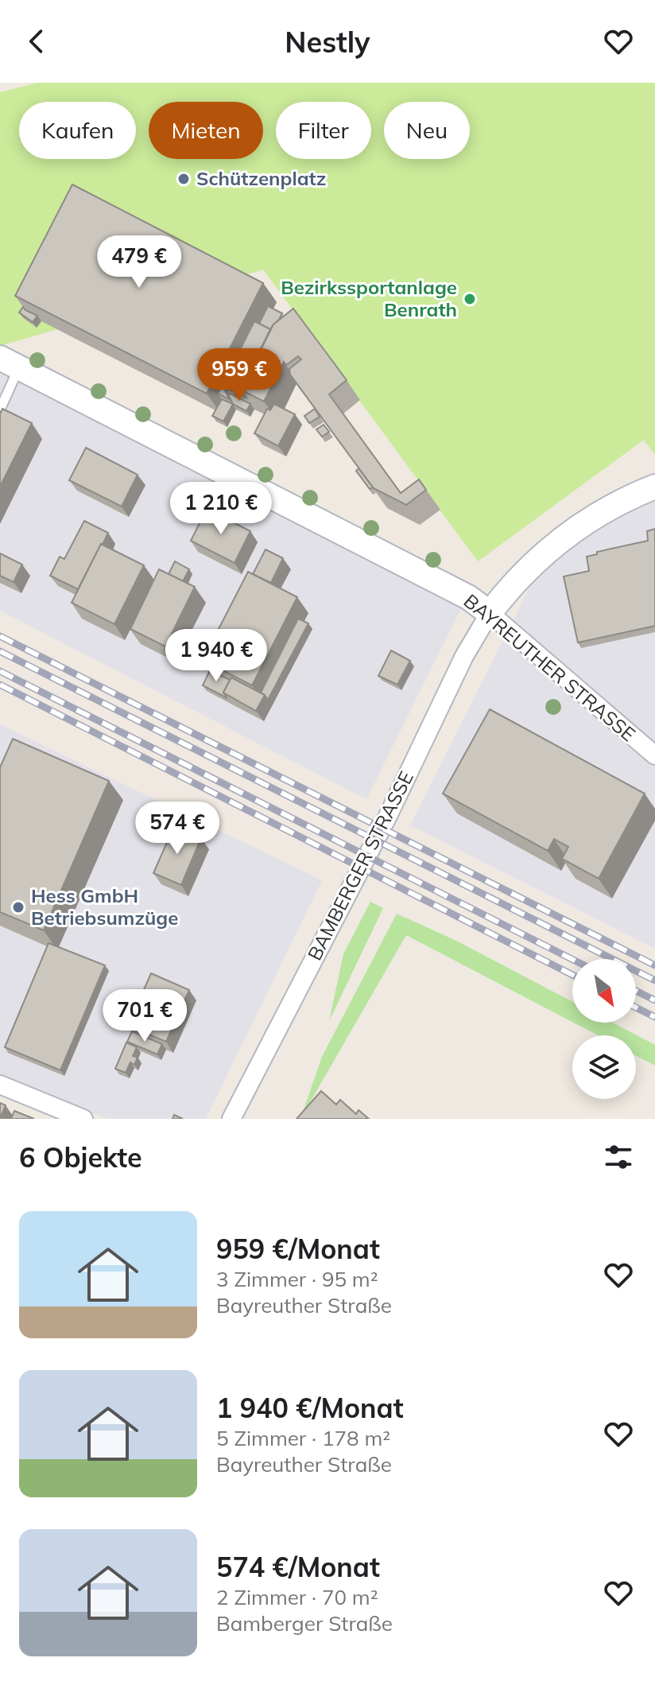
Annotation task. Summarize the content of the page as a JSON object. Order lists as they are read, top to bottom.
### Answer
{
  "streets": {
    "street": ["BAYREUTHER STRASSE", "BAMBERGER STRASSE"]
  },
  "crossings": [
    ["BAYREUTHER STRASSE", "BAMBERGER STRASSE"]
  ],
  "places": ["Schützenplatz", "Bezirkssportanlage Benrath", "Hess GmbH Betriebsumzüge"],
  "north": "bottom right",
  "page": {
    "header": "Nestly",
    "chip": [
      "Kaufen",
      "Mieten",
      "Filter",
      "Neu"
    ],
    "price": [
      "479 €",
      "959 €",
      "1 210 €",
      "1 940 €",
      "574 €",
      "701 €"
    ],
    "heading": "6 Objekte",
    "list": [
      {
        "name": "959 €/Monat",
        "note": "3 Zimmer · 95 m² · Bayreuther Straße"
      },
      {
        "name": "1 940 €/Monat",
        "note": "5 Zimmer · 178 m² · Bayreuther Straße"
      },
      {
        "name": "574 €/Monat",
        "note": "2 Zimmer · 70 m² · Bamberger Straße"
      }
    ]
  }
}
